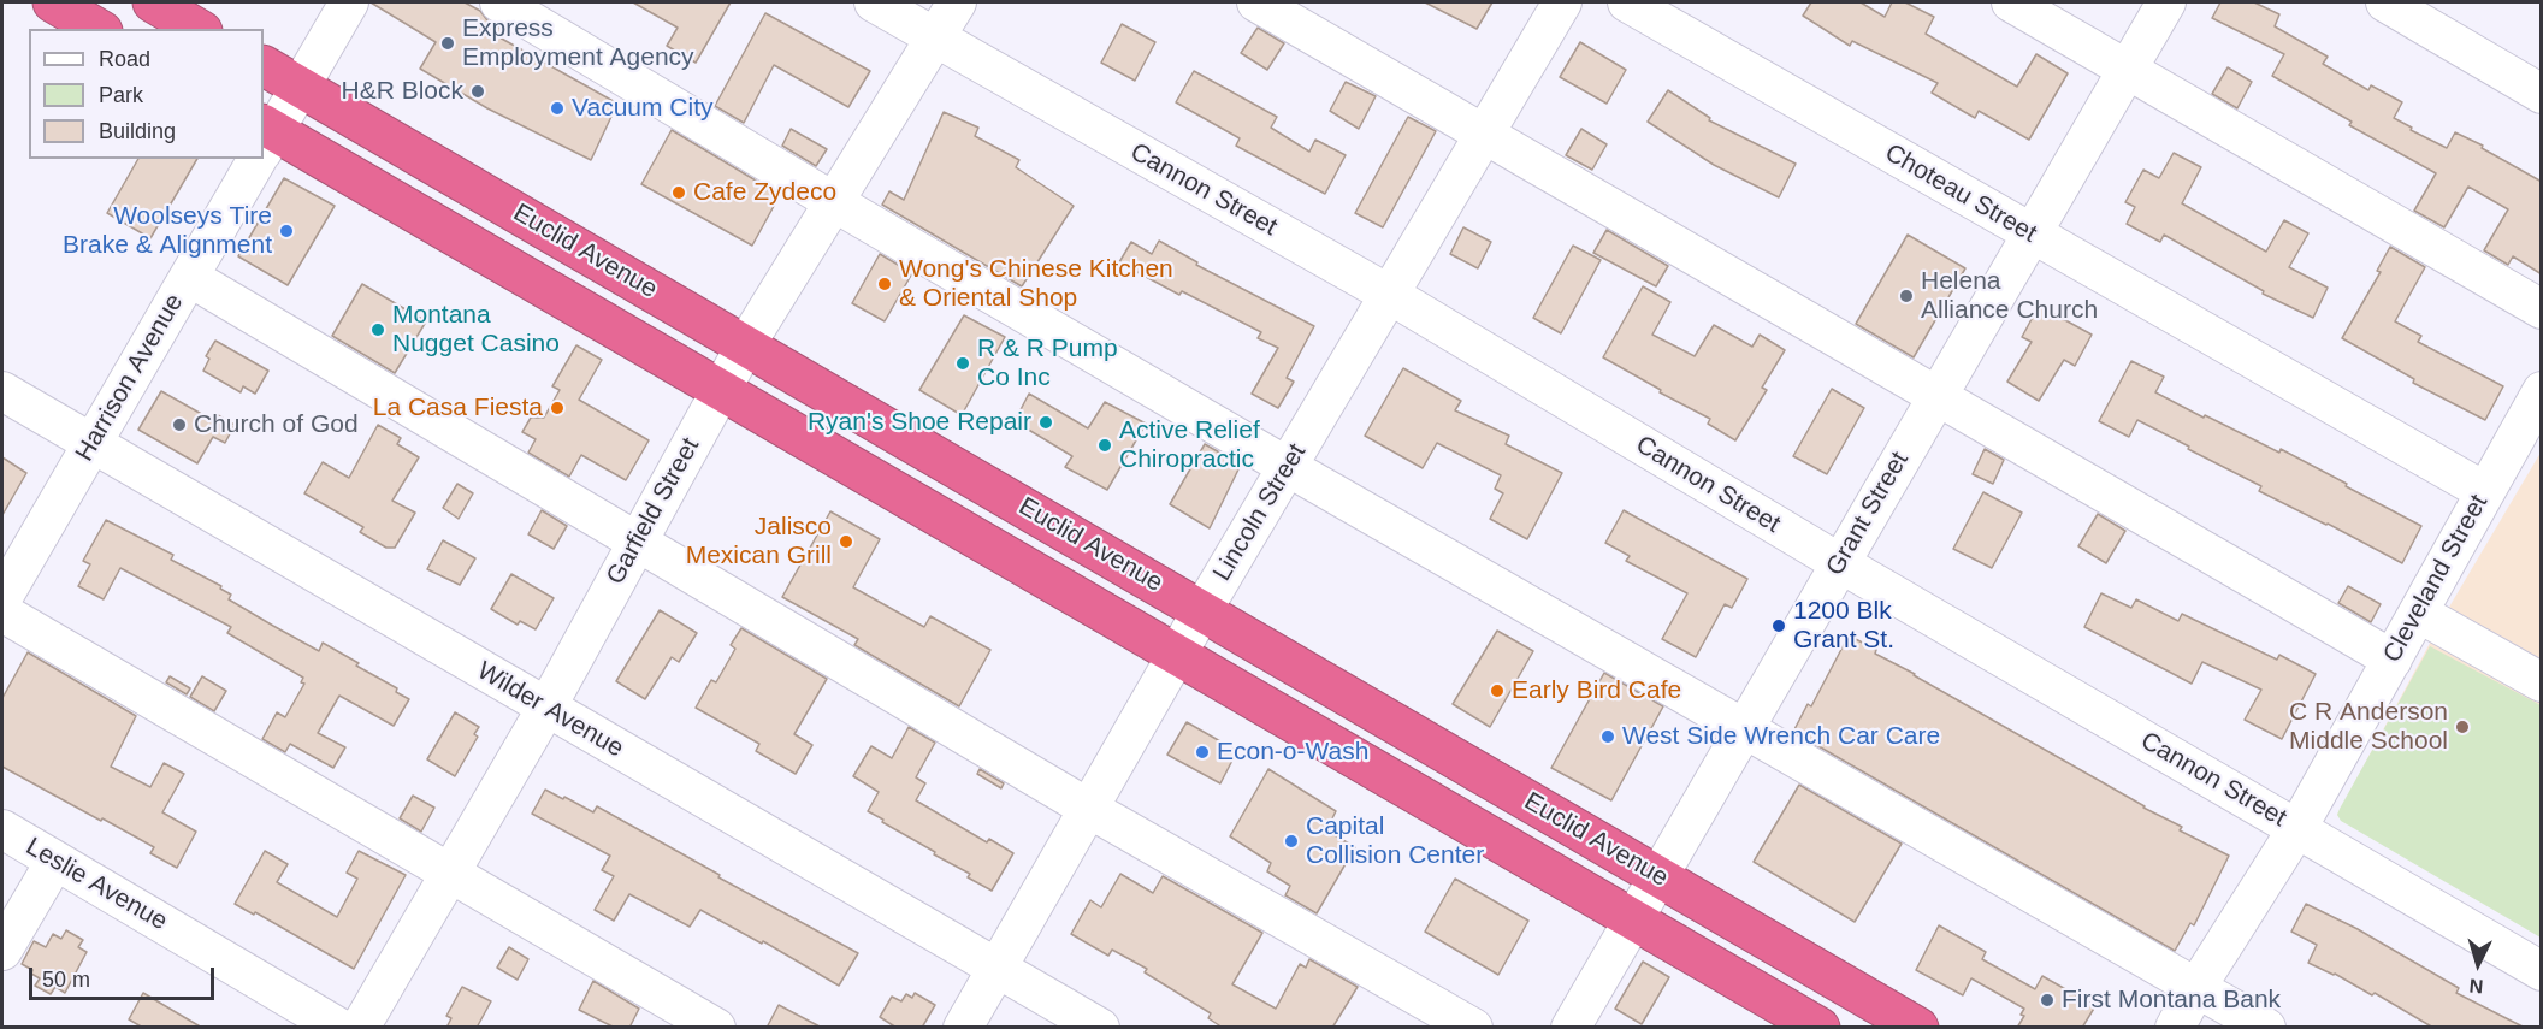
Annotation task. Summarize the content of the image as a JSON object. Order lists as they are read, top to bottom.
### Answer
{
  "streets": {
    "highway": ["Euclid Avenue"],
    "street": [
      "Cannon Street",
      "Choteau Street",
      "Harrison Avenue",
      "Garfield Street",
      "Lincoln Street",
      "Grant Street",
      "Cleveland Street",
      "Wilder Avenue",
      "Leslie Avenue"
    ]
  },
  "crossings": [
    ["Cannon Street", "Garfield Street"],
    ["Cannon Street", "Lincoln Street"],
    ["Cannon Street", "Grant Street"],
    ["Cannon Street", "Cleveland Street"],
    ["Choteau Street", "Grant Street"],
    ["Choteau Street", "Cleveland Street"],
    ["Euclid Avenue", "Harrison Avenue"],
    ["Euclid Avenue", "Garfield Street"],
    ["Euclid Avenue", "Lincoln Street"],
    ["Euclid Avenue", "Grant Street"],
    ["Harrison Avenue", "Wilder Avenue"],
    ["Garfield Street", "Wilder Avenue"],
    ["Lincoln Street", "Wilder Avenue"]
  ],
  "places": [
    "Express Employment Agency",
    "H&R Block",
    "Vacuum City",
    "Cafe Zydeco",
    "Woolseys Tire Brake & Alignment",
    "Wong's Chinese Kitchen & Oriental Shop",
    "Helena Alliance Church",
    "Montana Nugget Casino",
    "R & R Pump Co Inc",
    "La Casa Fiesta",
    "Ryan's Shoe Repair",
    "Church of God",
    "Active Relief Chiropractic",
    "Jalisco Mexican Grill",
    "1200 Blk Grant St.",
    "Early Bird Cafe",
    "C R Anderson Middle School",
    "West Side Wrench Car Care",
    "Econ-o-Wash",
    "Capital Collision Center",
    "First Montana Bank"
  ],
  "legend": ["Road", "Park", "Building"],
  "scale_bar": "50 m",
  "north": "bottom"
}
